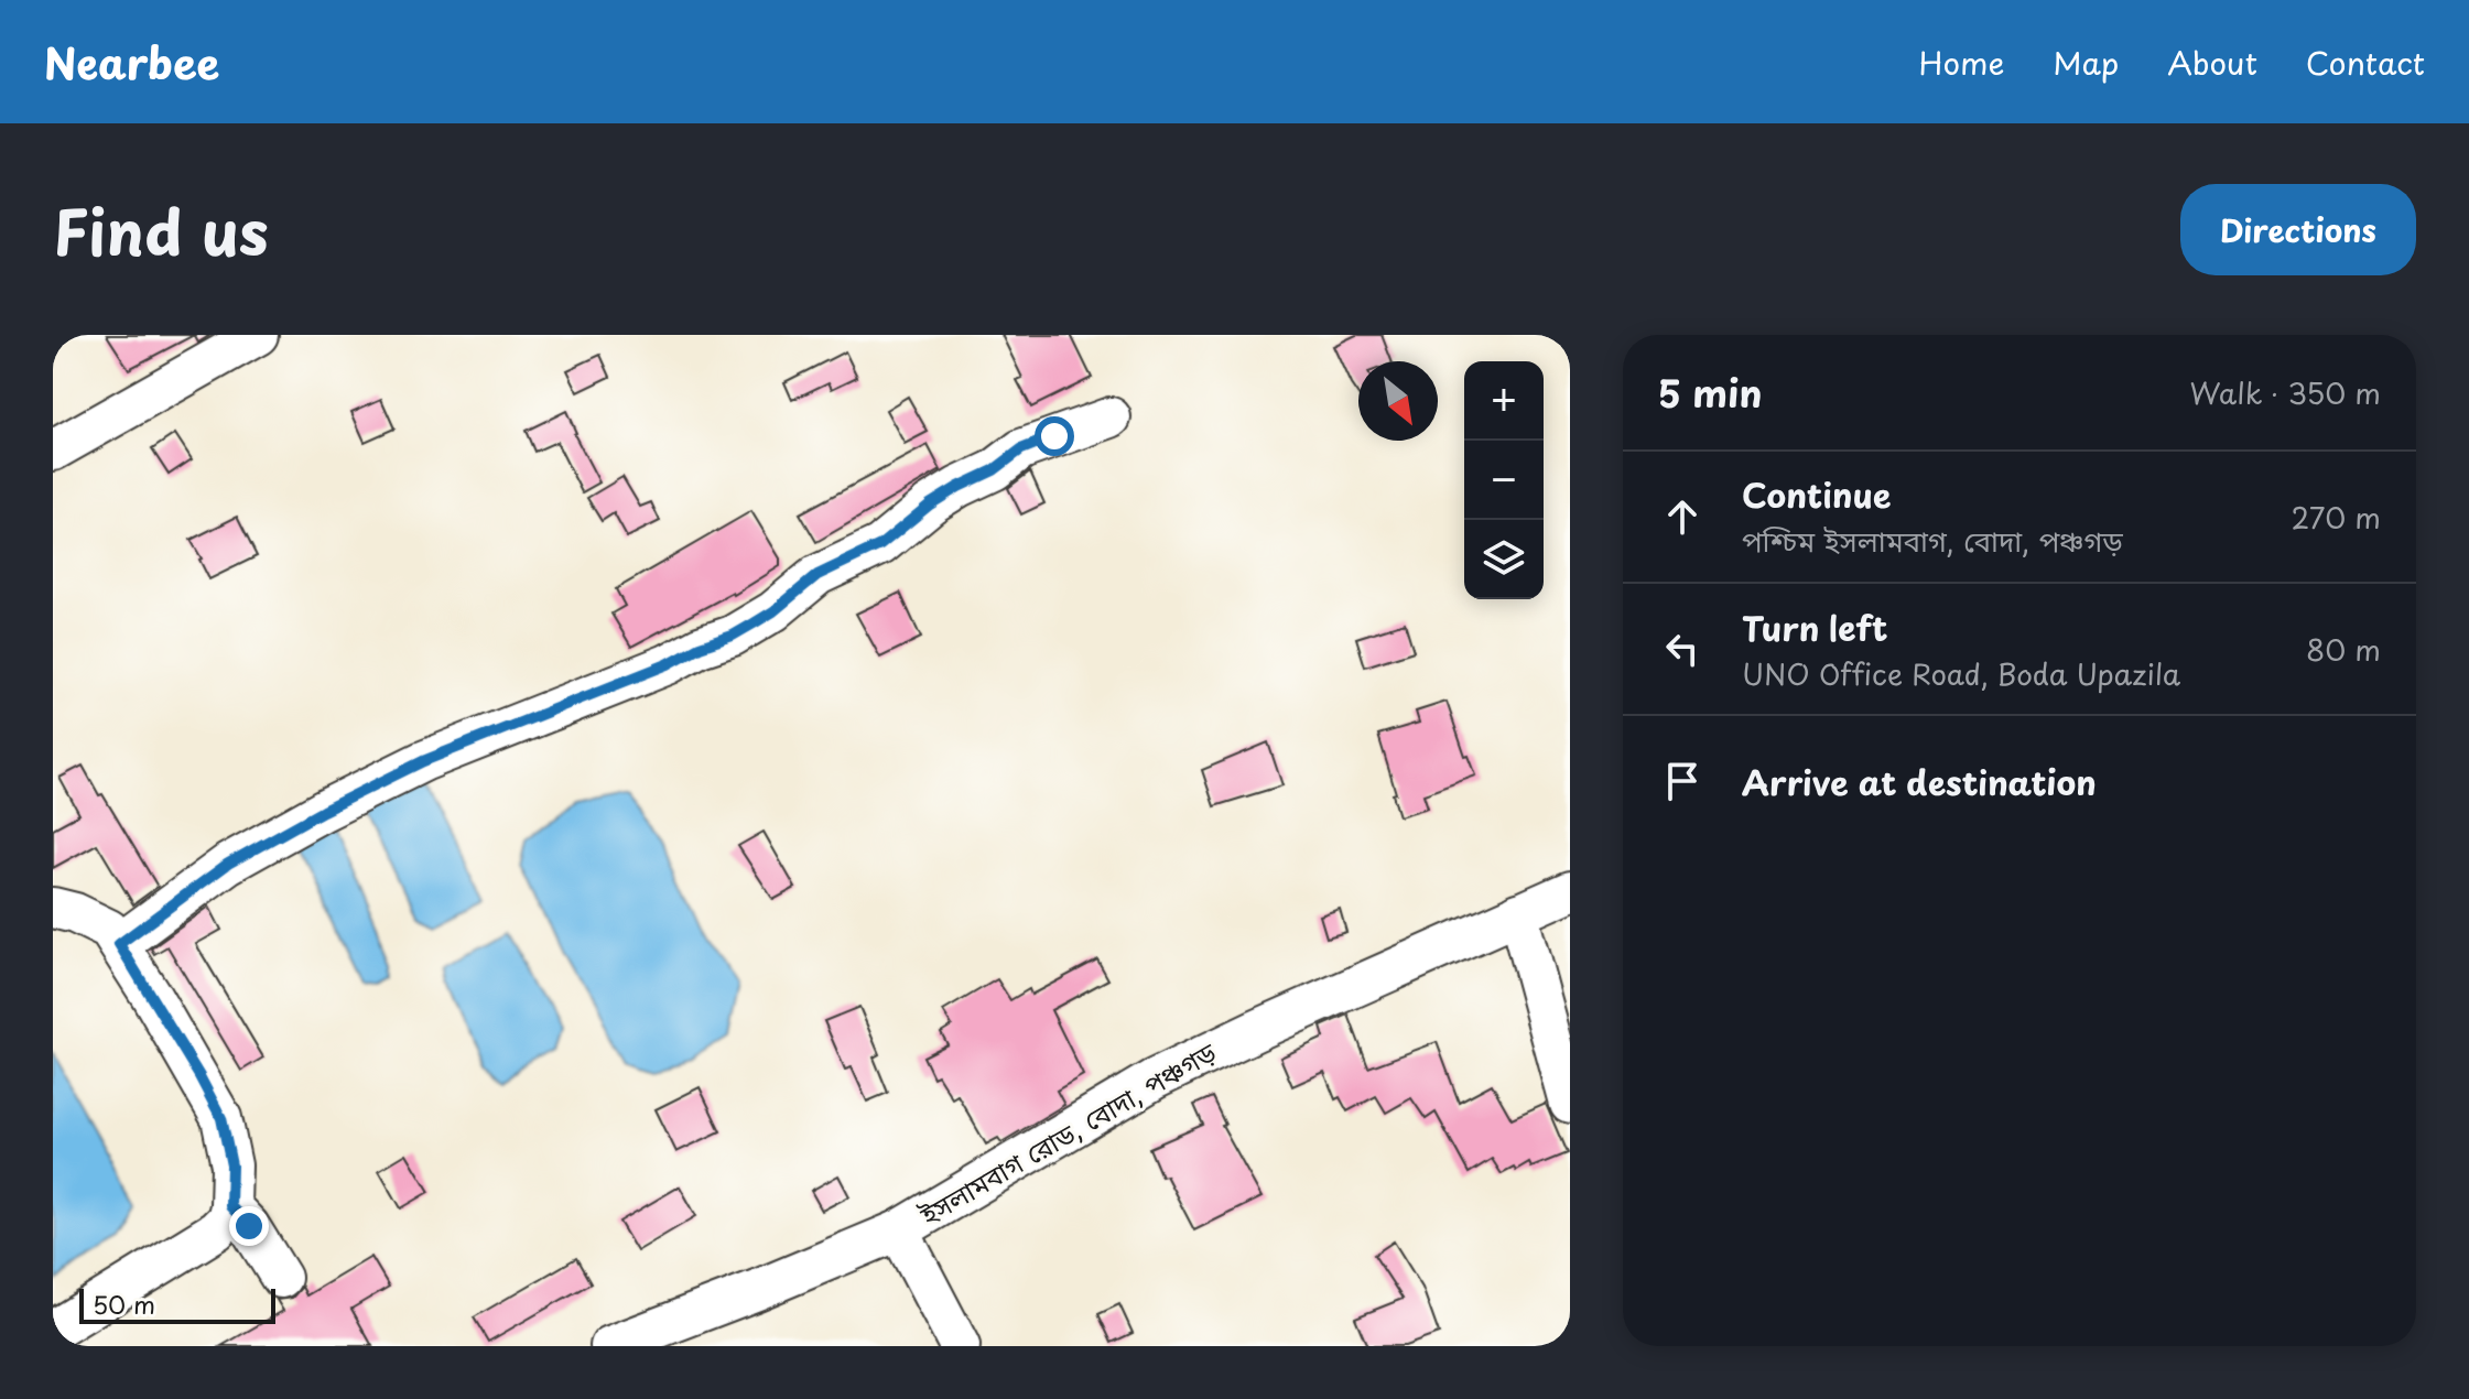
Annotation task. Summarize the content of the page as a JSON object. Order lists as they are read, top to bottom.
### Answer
{
  "streets": {
    "street": ["ইসলামবাগ রোড, বোদা, পঞ্চগড়"]
  },
  "scale_bar": "50 m",
  "north": "bottom right",
  "page": {
    "header": "Nearbee",
    "nav": [
      "Home",
      "Map",
      "About",
      "Contact"
    ],
    "title": "Find us",
    "buttons": "Directions",
    "heading": ["5 min", "Walk · 350 m"],
    "map_buttons": ["+", "−"],
    "list": [
      ["Continue", "পশ্চিম ইসলামবাগ, বোদা, পঞ্চগড়", "270 m"],
      ["Turn left", "UNO Office Road, Boda Upazila", "80 m"],
      "Arrive at destination"
    ],
    "scale": "50 m"
  }
}
